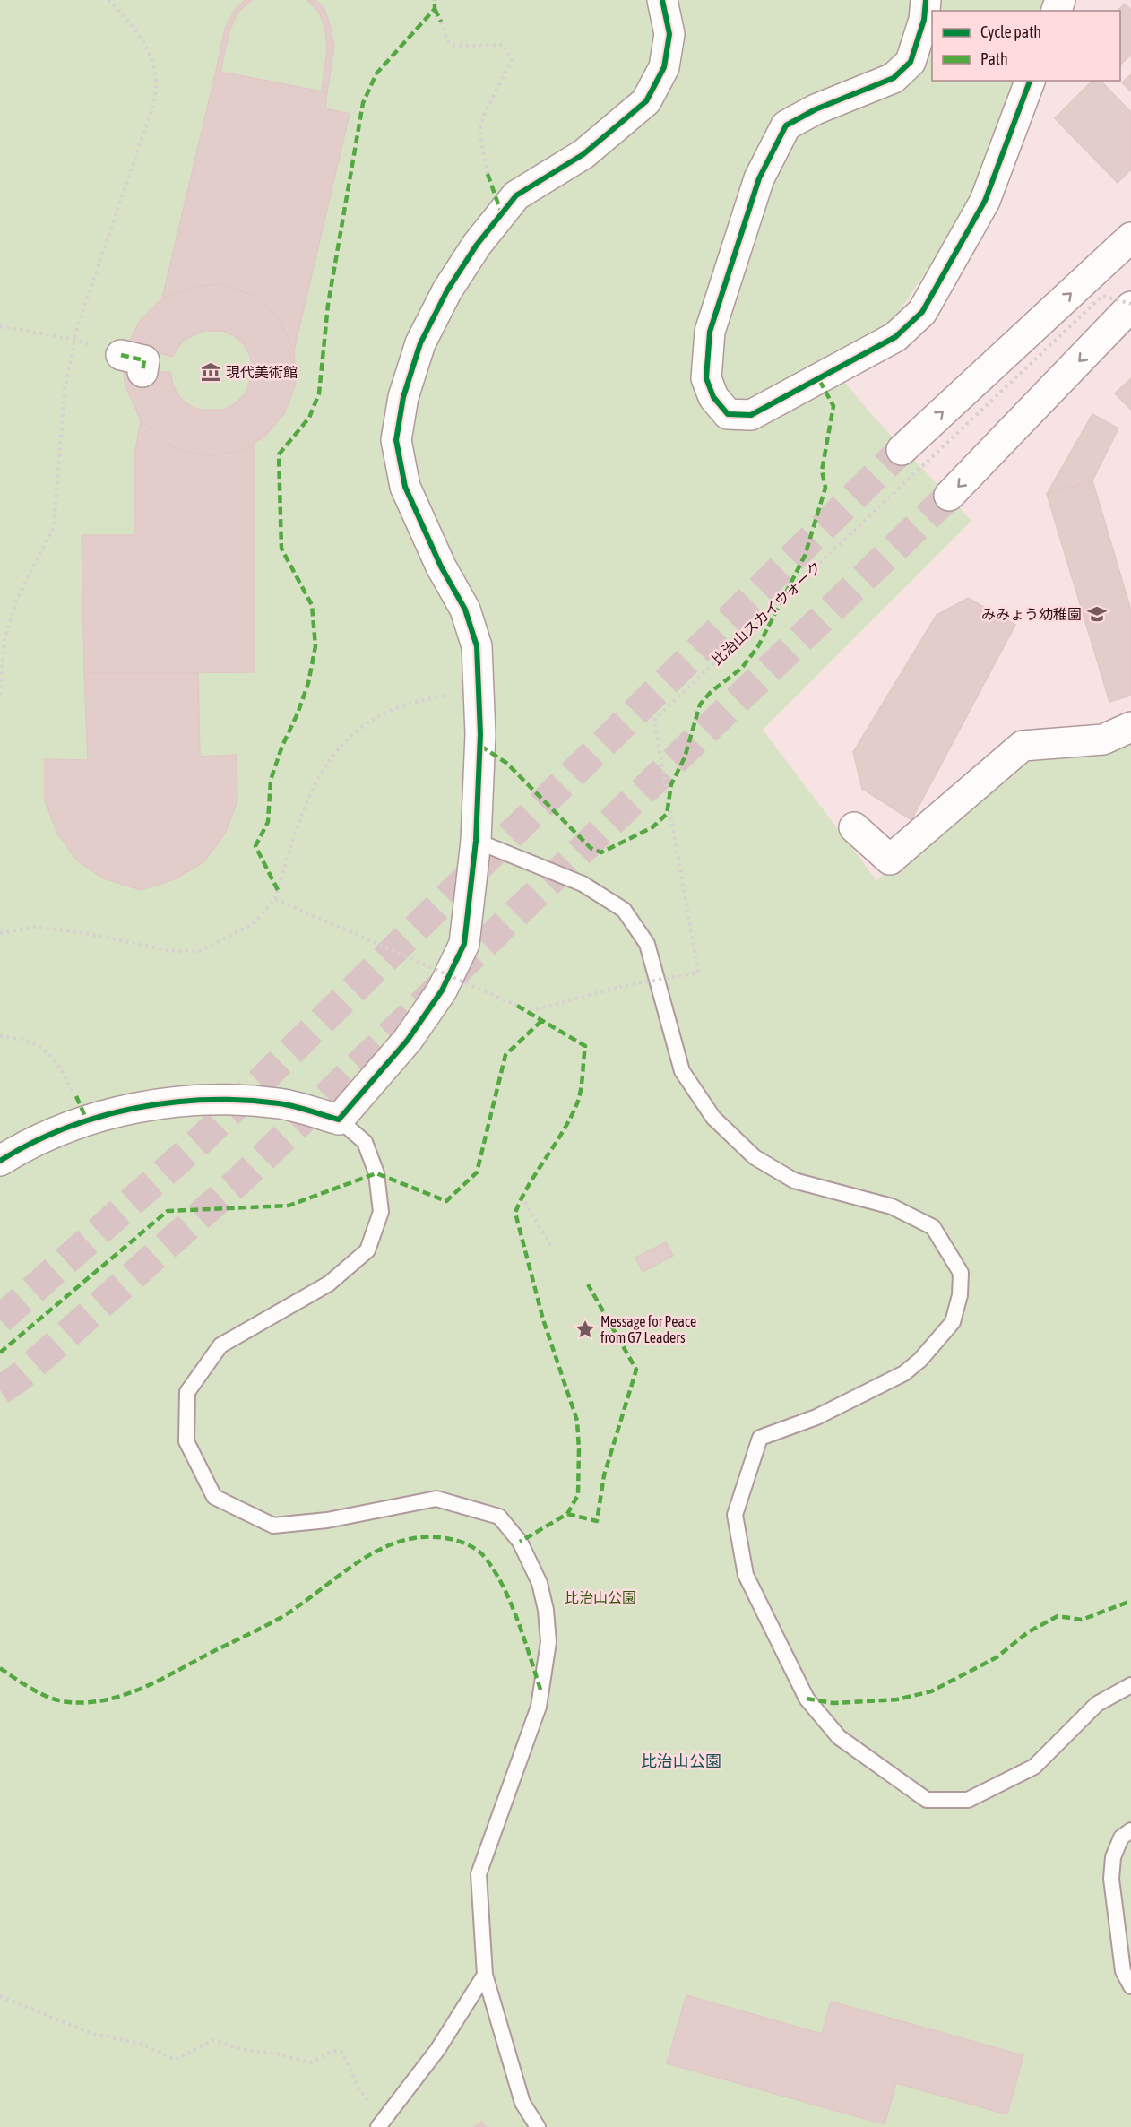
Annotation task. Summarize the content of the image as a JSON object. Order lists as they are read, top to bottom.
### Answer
{
  "streets": {
    "path": ["比治山スカイウォーク"]
  },
  "districts": ["比治山公園"],
  "parks": ["比治山公園"],
  "places": {
    "museum": ["現代美術館"],
    "school or university": ["みみょう幼稚園"],
    "place": ["Message for Peace from G7 Leaders"]
  },
  "legend": ["Cycle path", "Path"]
}
